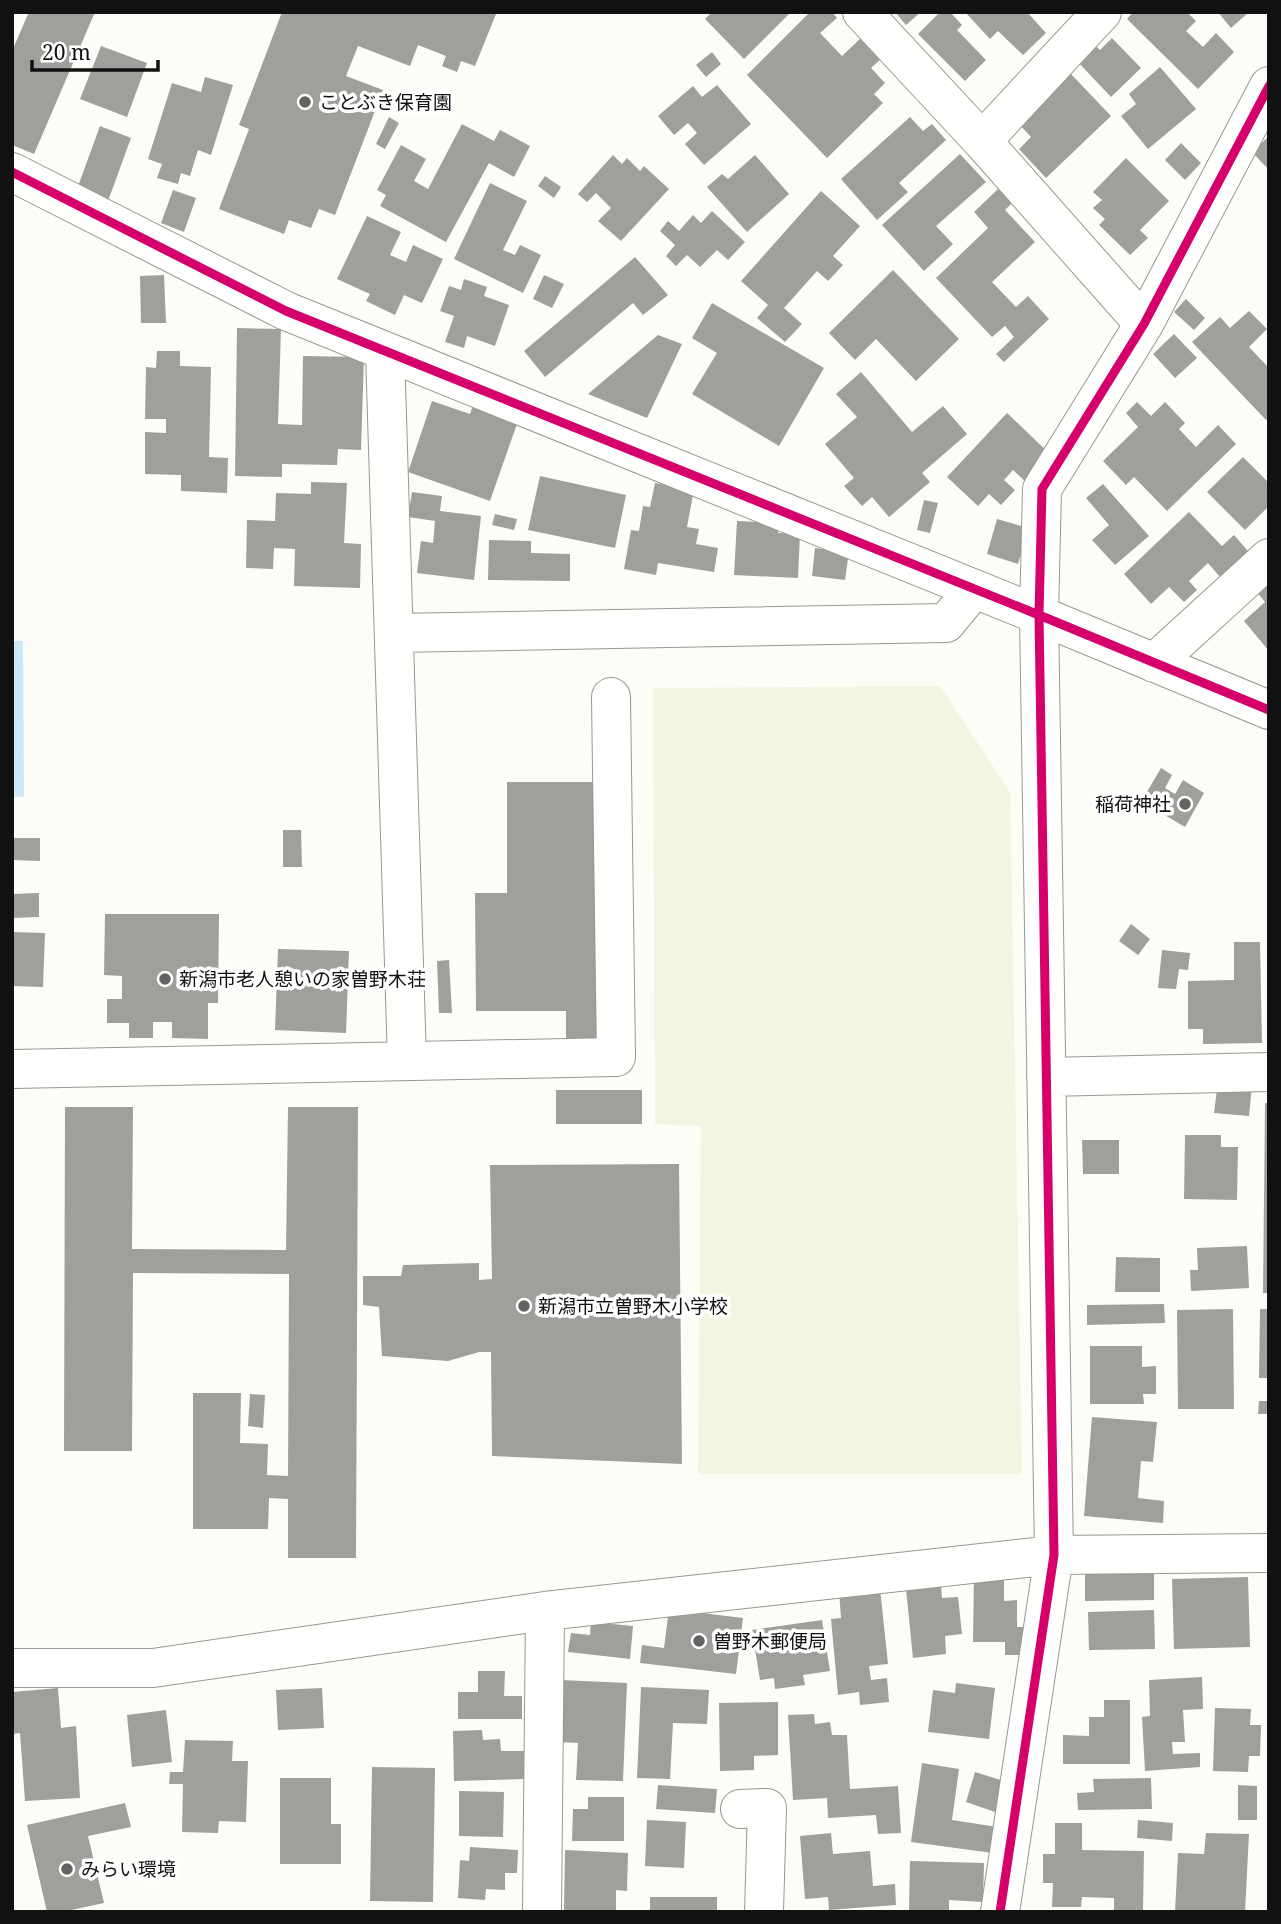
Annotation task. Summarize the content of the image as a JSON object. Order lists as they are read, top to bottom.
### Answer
{
  "places": [
    "ことぶき保育園",
    "稲荷神社",
    "新潟市老人憩いの家曽野木荘",
    "新潟市立曽野木小学校",
    "曽野木郵便局",
    "みらい環境"
  ],
  "scale_bar": "20 m"
}
